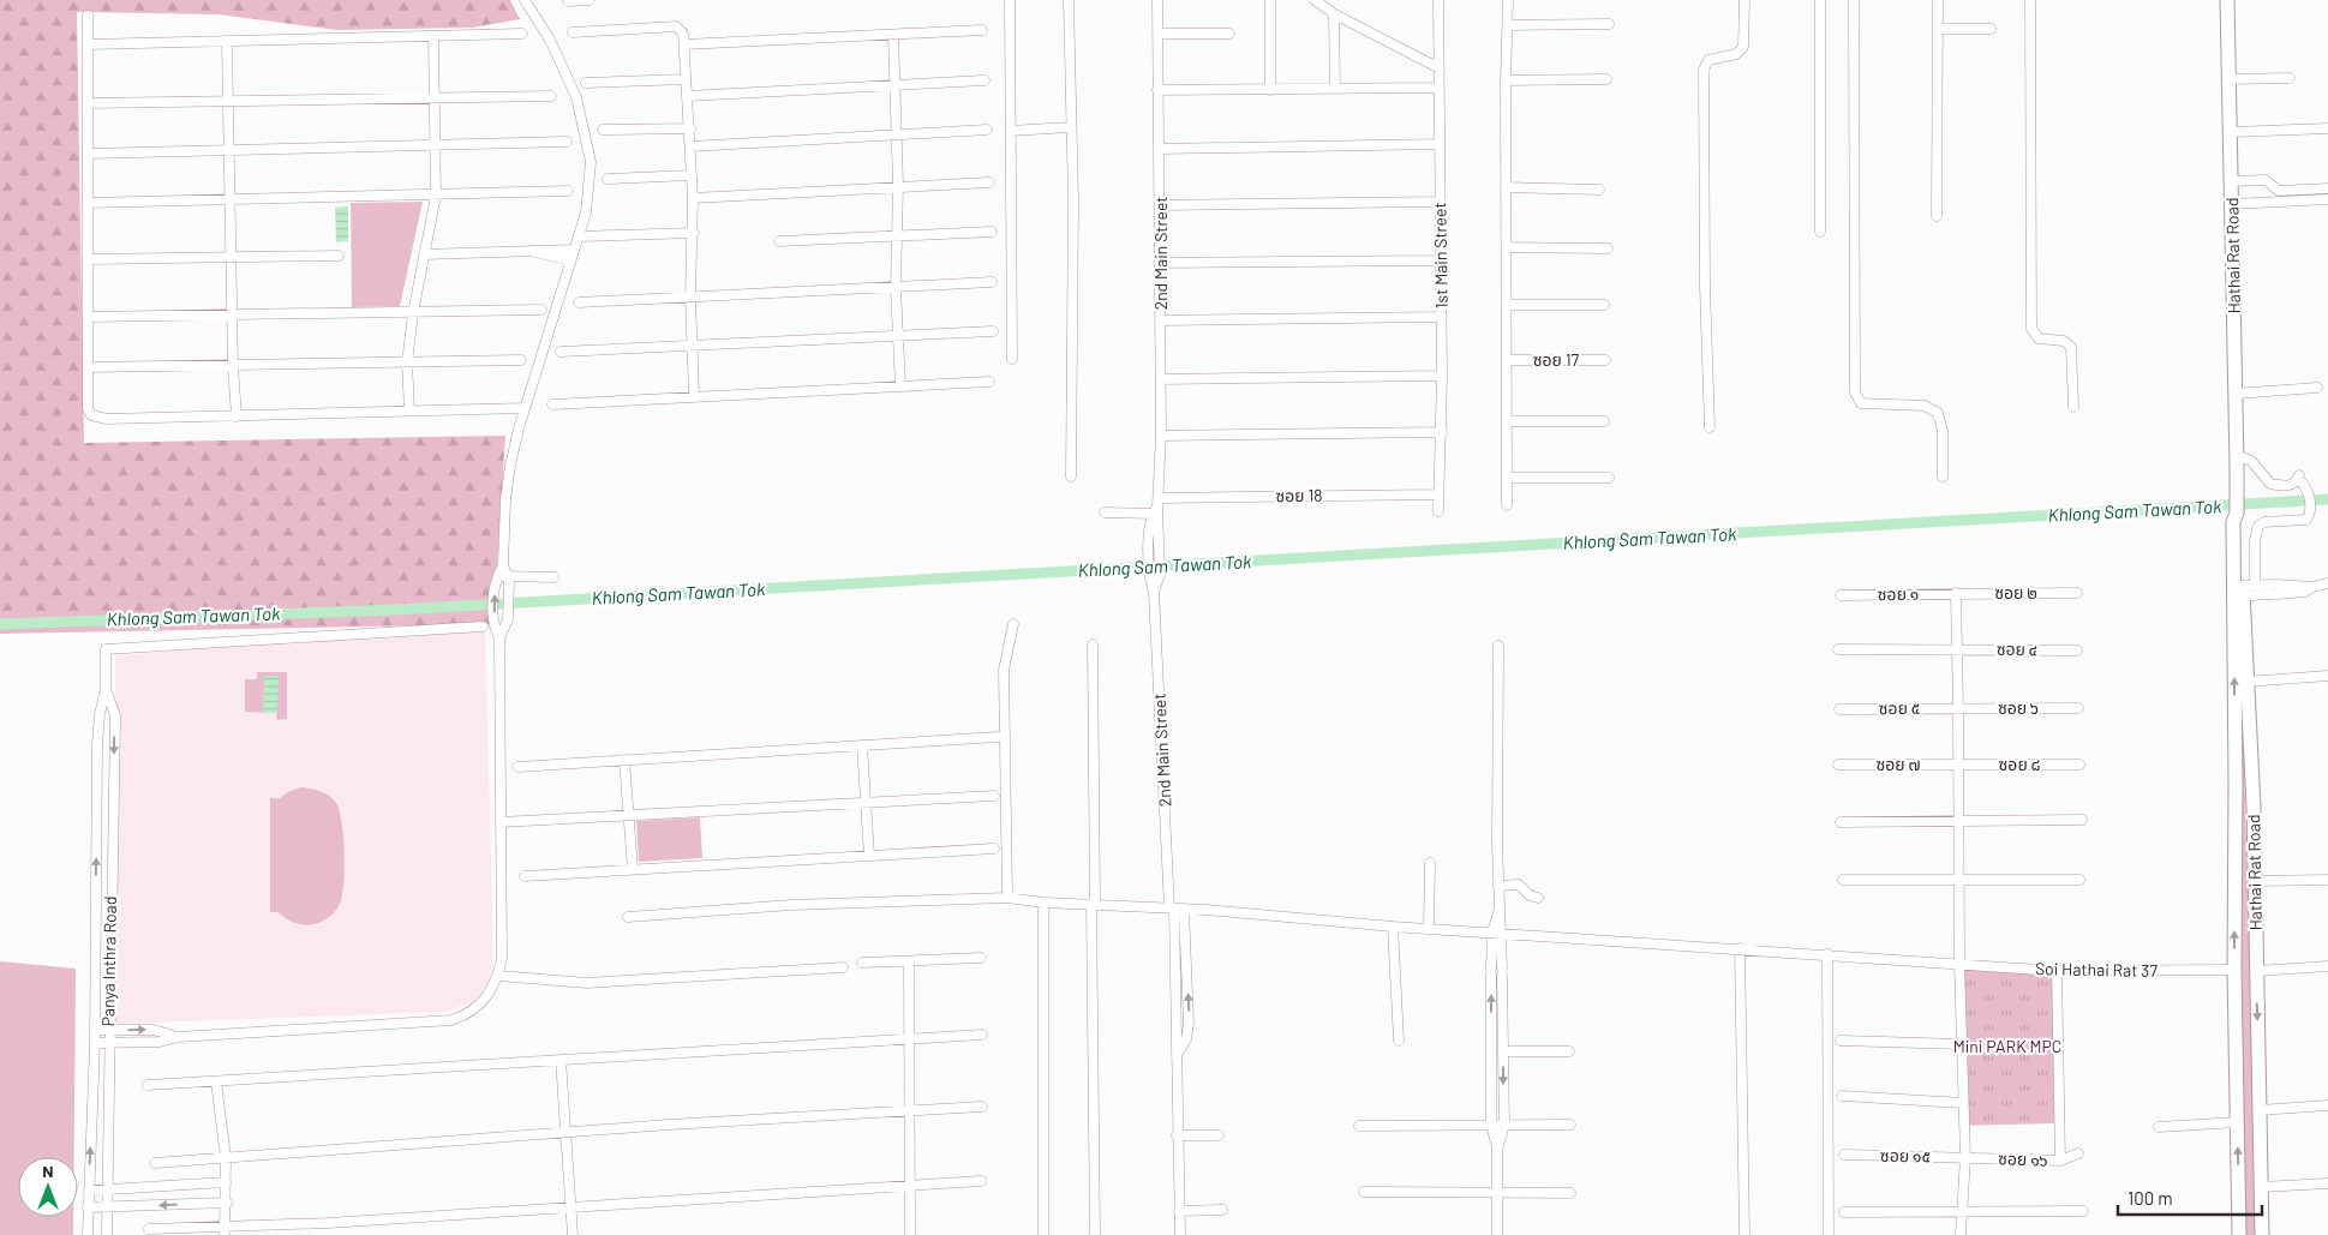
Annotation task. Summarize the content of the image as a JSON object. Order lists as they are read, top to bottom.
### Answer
{
  "streets": {
    "main road": ["Hathai Rat Road"],
    "street": [
      "2nd Main Street",
      "1st Main Street",
      "ซอย 17",
      "ซอย 18",
      "ซอย ๒",
      "ซอย ๑",
      "ซอย ๔",
      "ซอย ๕",
      "ซอย ๖",
      "ซอย ๗",
      "ซอย ๘",
      "Panya Inthra Road",
      "Soi Hathai Rat 37",
      "ซอย ๑๕",
      "ซอย ๑๖"
    ]
  },
  "crossings": [
    ["2nd Main Street", "ซอย 18"],
    ["2nd Main Street", "Soi Hathai Rat 37"],
    ["1st Main Street", "ซอย 18"],
    ["Hathai Rat Road", "Soi Hathai Rat 37"],
    ["ซอย ๒", "ซอย ๑"],
    ["ซอย ๕", "ซอย ๖"],
    ["ซอย ๗", "ซอย ๘"],
    ["ซอย ๑๕", "ซอย ๑๖"]
  ],
  "water": ["Khlong Sam Tawan Tok"],
  "parks": ["Mini PARK MPC"],
  "scale_bar": "100 m",
  "north": "top"
}
